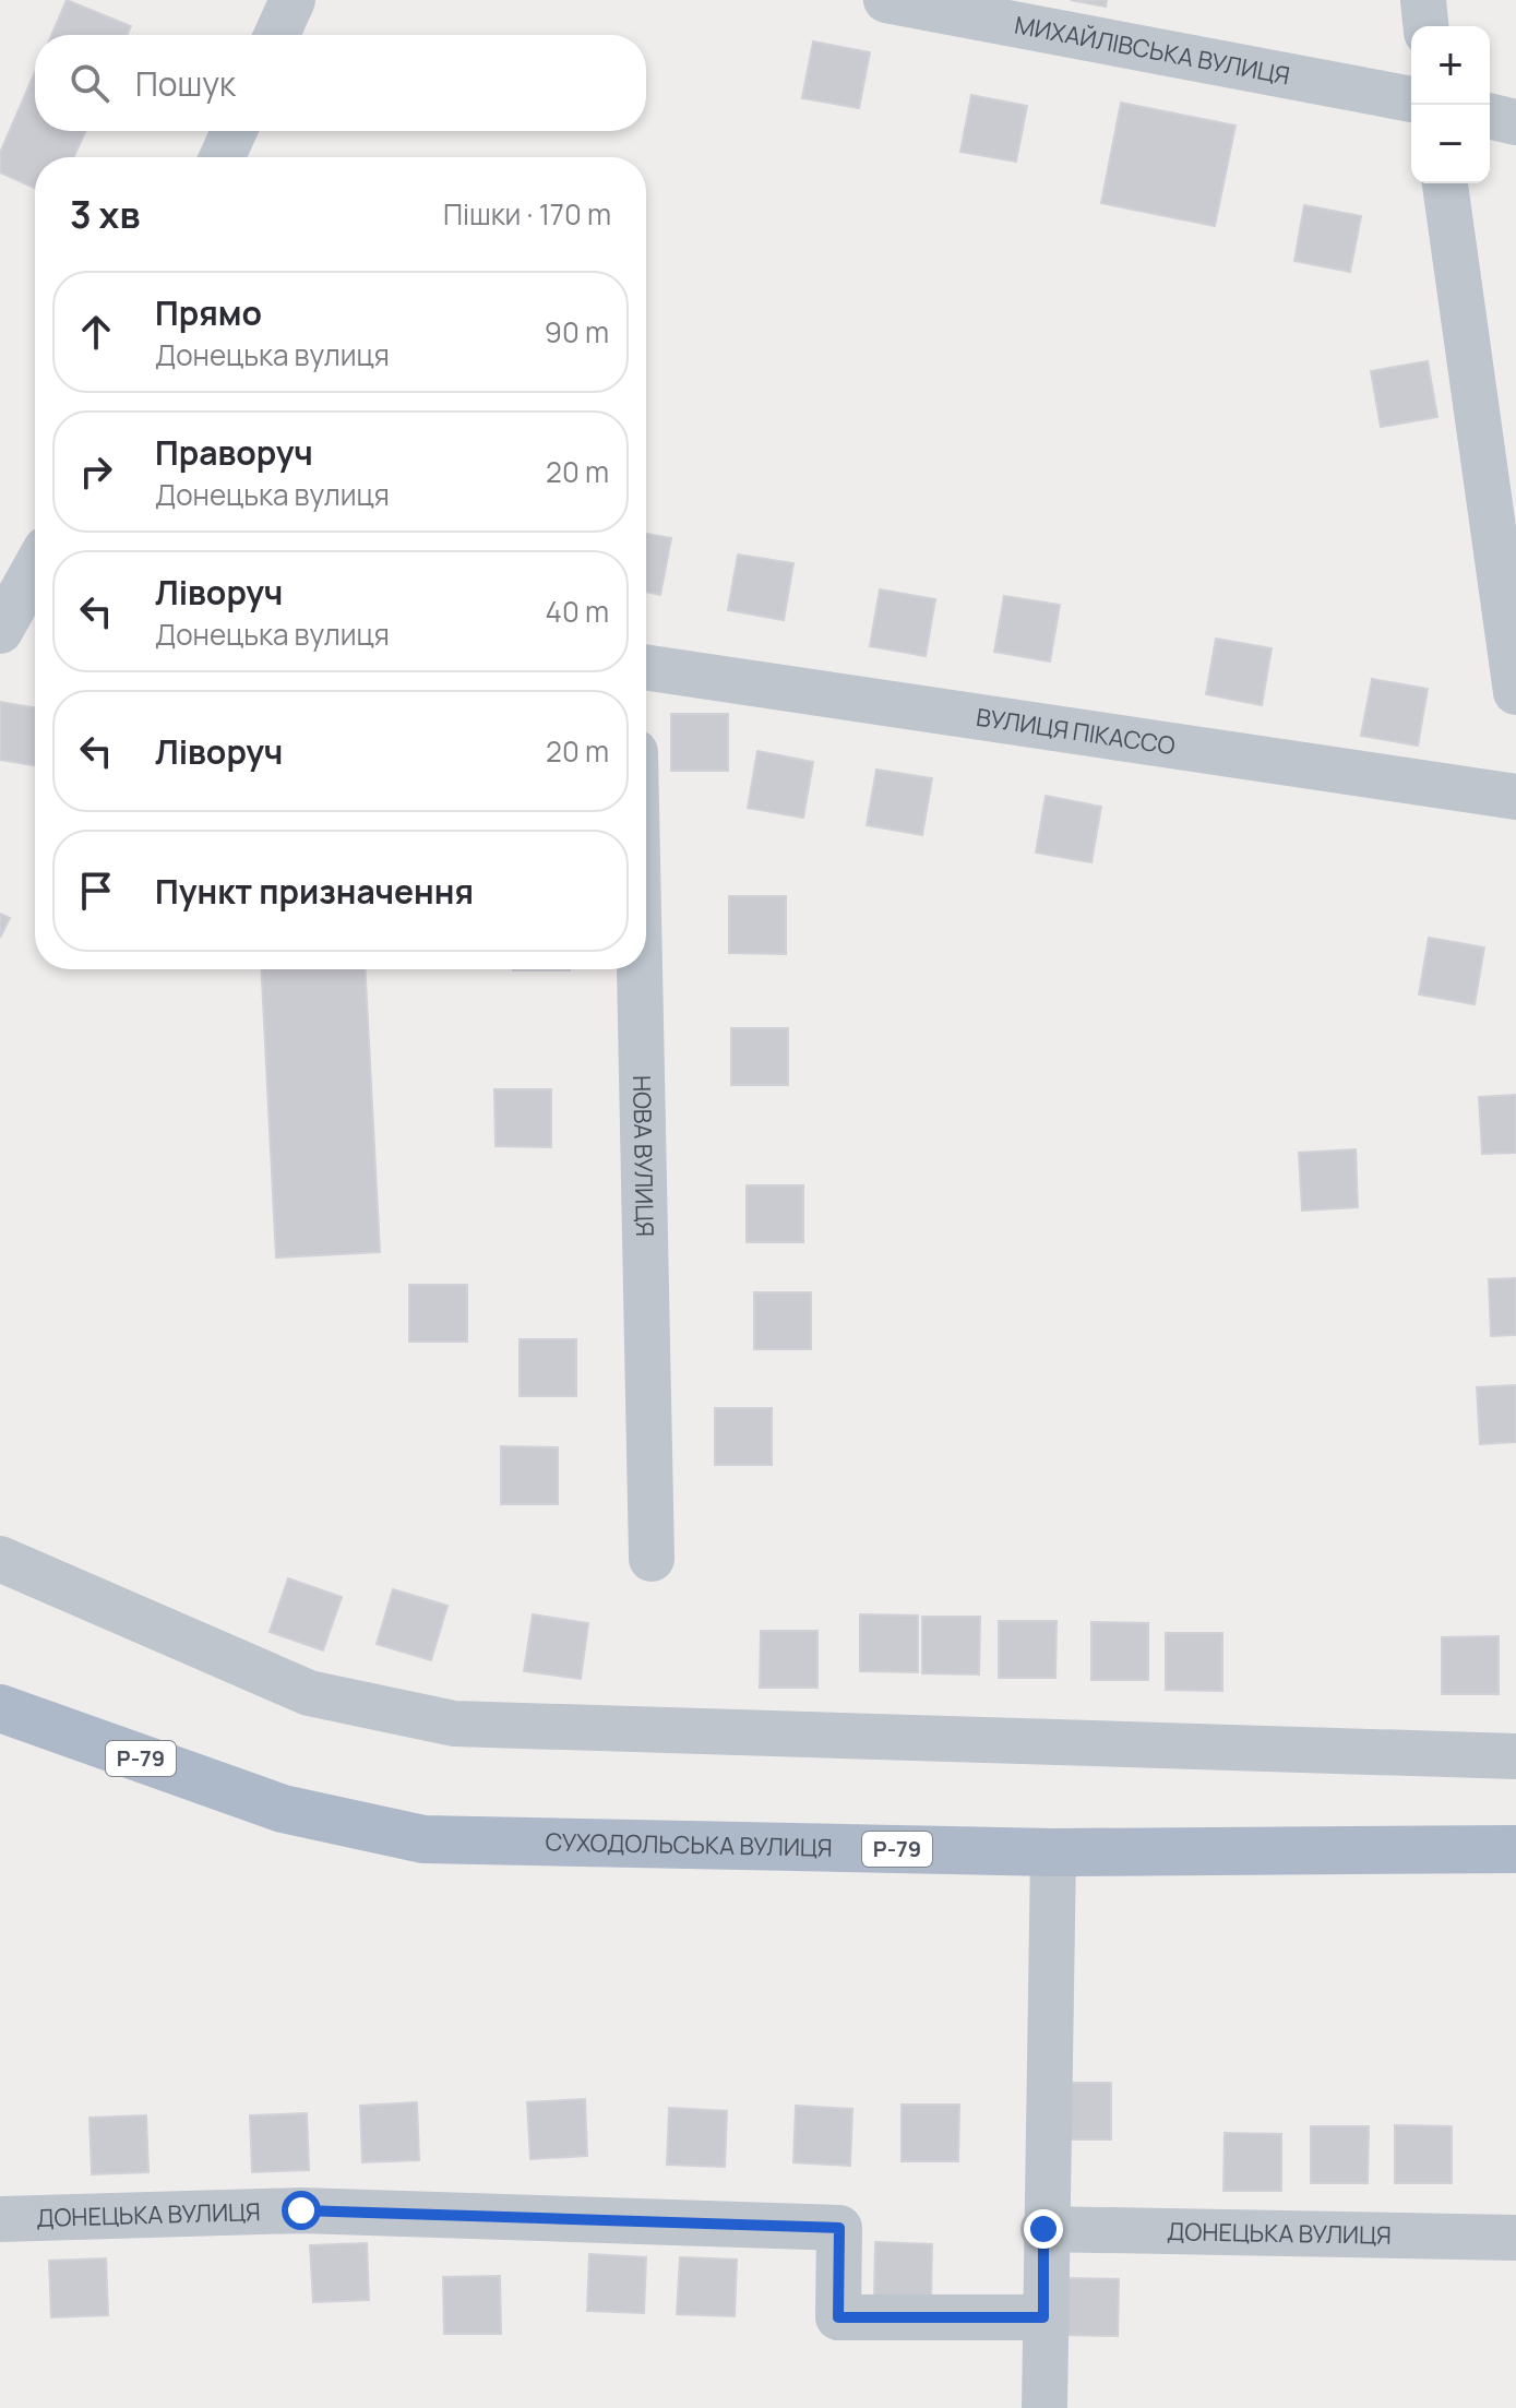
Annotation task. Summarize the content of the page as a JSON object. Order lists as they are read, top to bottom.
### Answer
{
  "streets": {
    "main road": ["Р-79", "СУХОДОЛЬСЬКА ВУЛИЦЯ"],
    "street": [
      "МИХАЙЛІВСЬКА ВУЛИЦЯ",
      "ВУЛИЦЯ ПІКАССО",
      "НОВА ВУЛИЦЯ",
      "ДОНЕЦЬКА ВУЛИЦЯ"
    ]
  },
  "page": {
    "map_buttons": ["+", "−"],
    "search": "Пошук",
    "heading": ["3 хв", "Пішки · 170 m"],
    "list": [
      ["Прямо", "Донецька вулиця", "90 m"],
      ["Праворуч", "Донецька вулиця", "20 m"],
      ["Ліворуч", "Донецька вулиця", "40 m"],
      ["Ліворуч", "20 m"],
      "Пункт призначення"
    ]
  }
}
